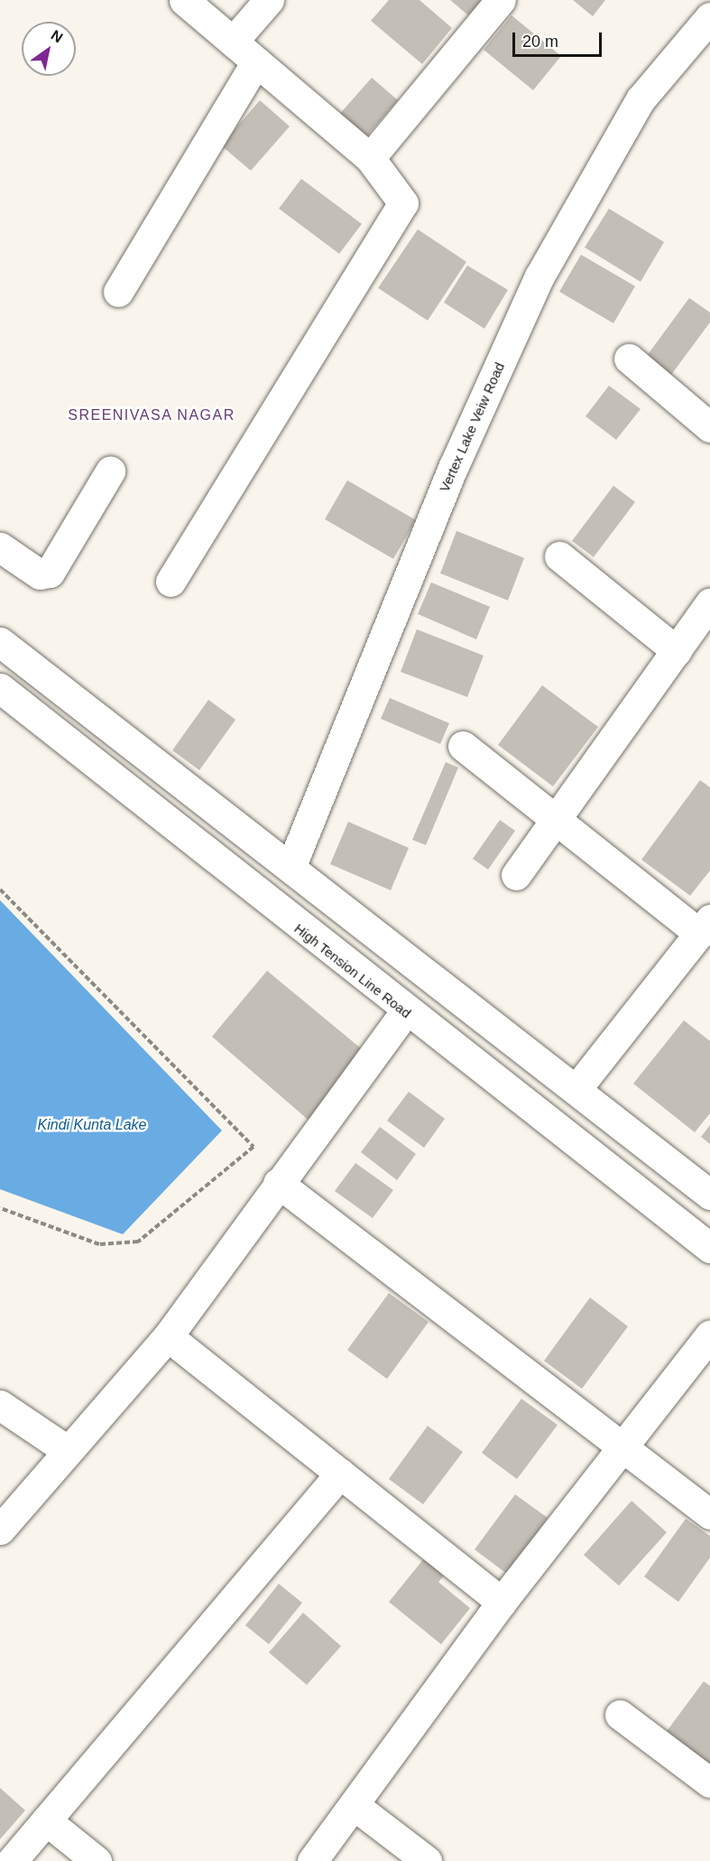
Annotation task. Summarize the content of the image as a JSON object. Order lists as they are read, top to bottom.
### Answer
{
  "streets": {
    "street": ["Vertex Lake Veiw Road", "High Tension Line Road"]
  },
  "districts": ["SREENIVASA NAGAR"],
  "water": ["Kindi Kunta Lake"],
  "scale_bar": "20 m",
  "north": "top right"
}
